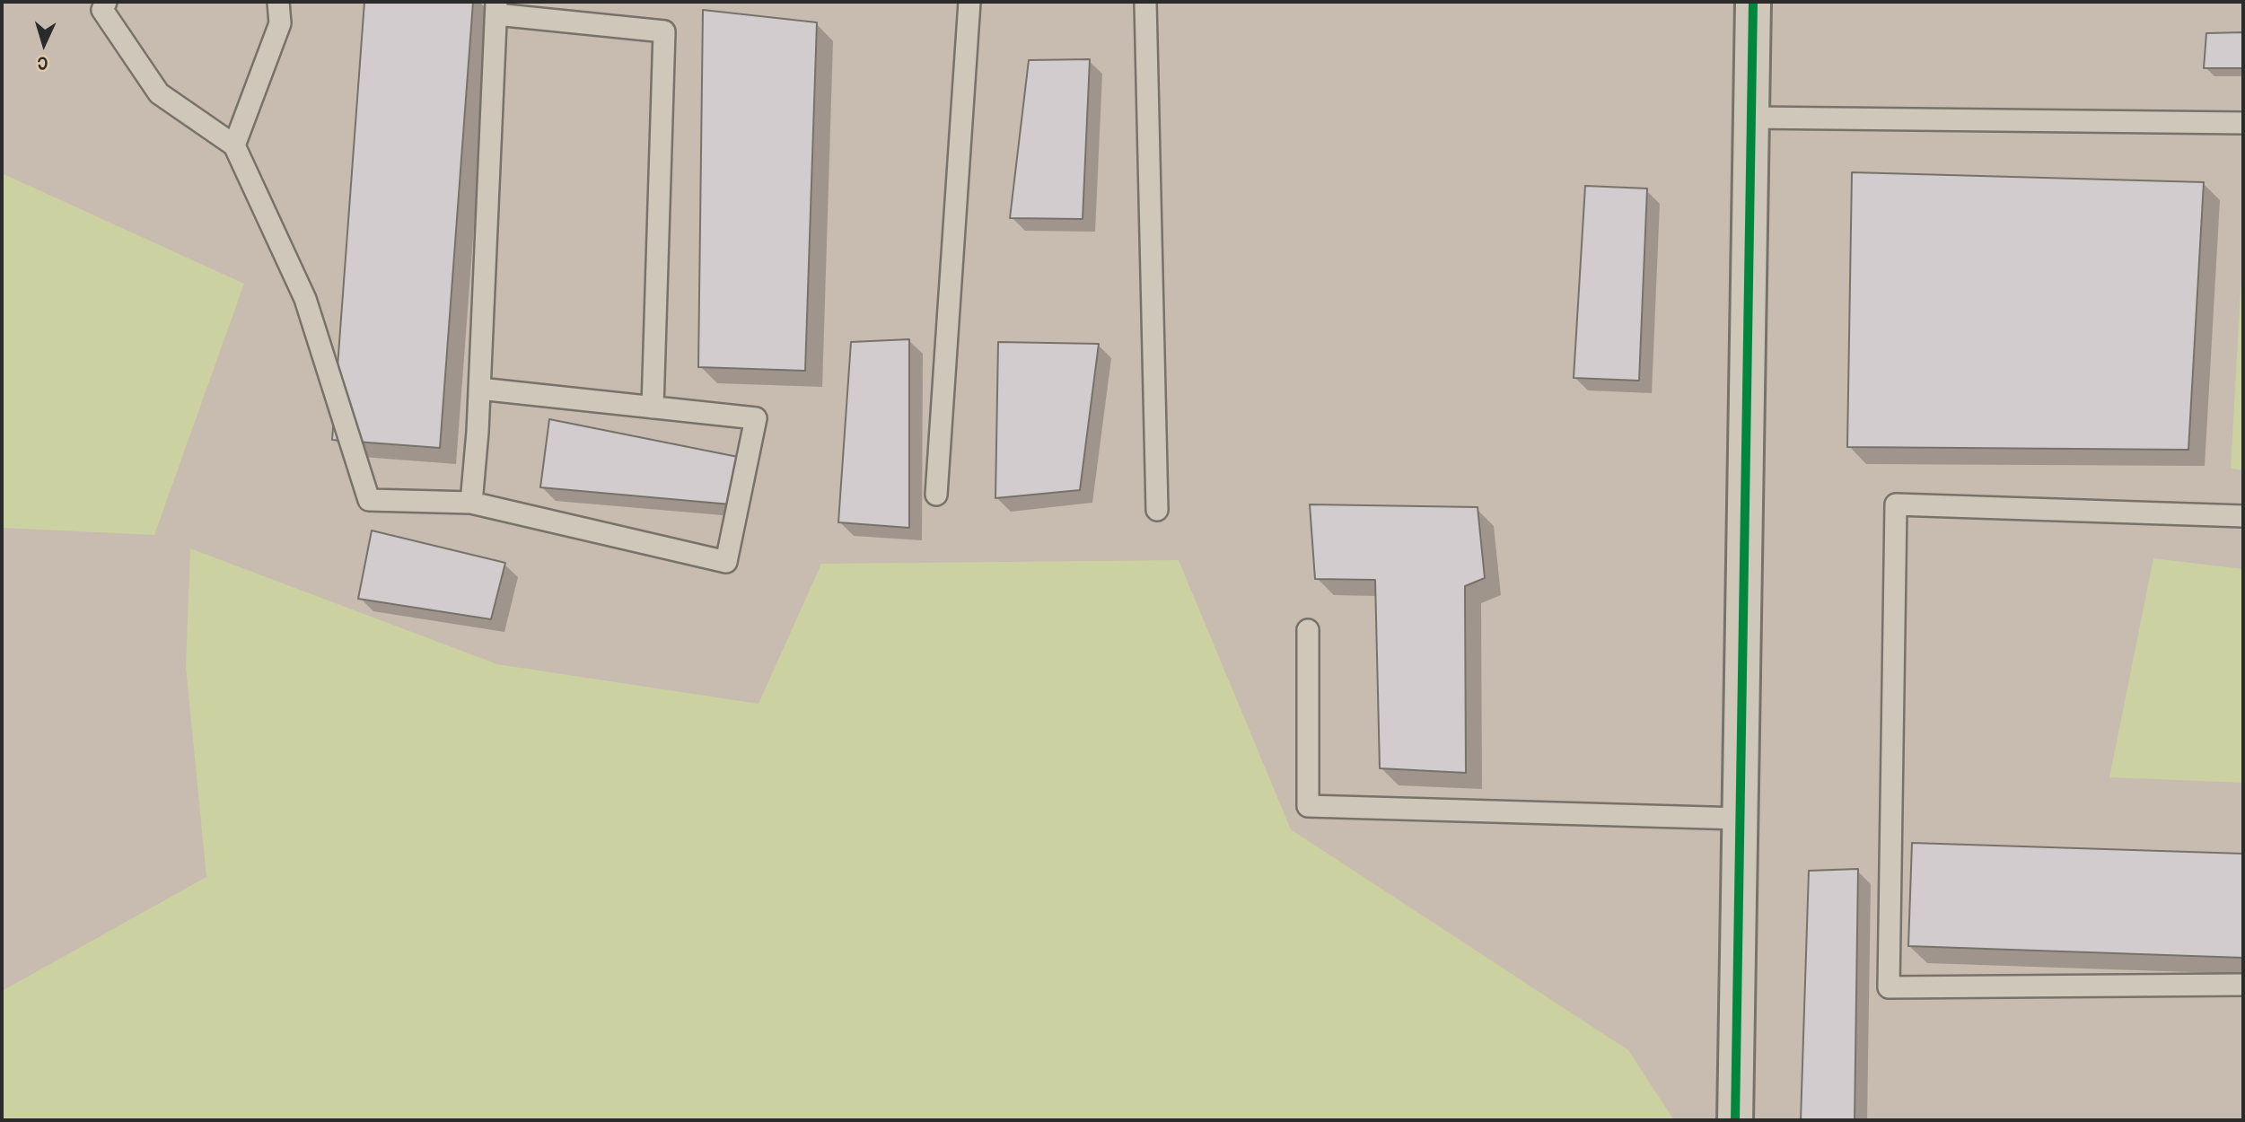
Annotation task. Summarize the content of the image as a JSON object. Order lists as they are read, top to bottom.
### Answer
{
  "north": "bottom"
}
